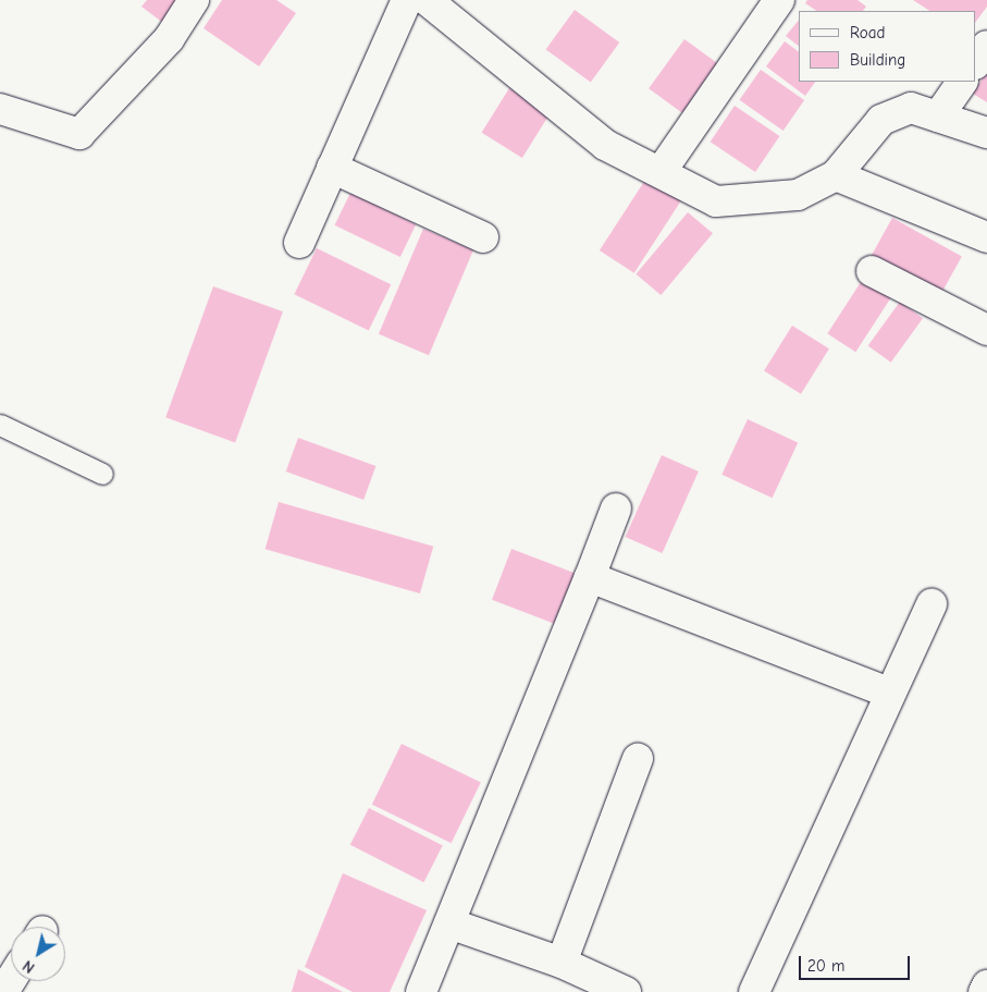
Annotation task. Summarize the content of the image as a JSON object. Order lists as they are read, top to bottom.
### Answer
{
  "legend": ["Road", "Building"],
  "scale_bar": "20 m",
  "north": "bottom left"
}
